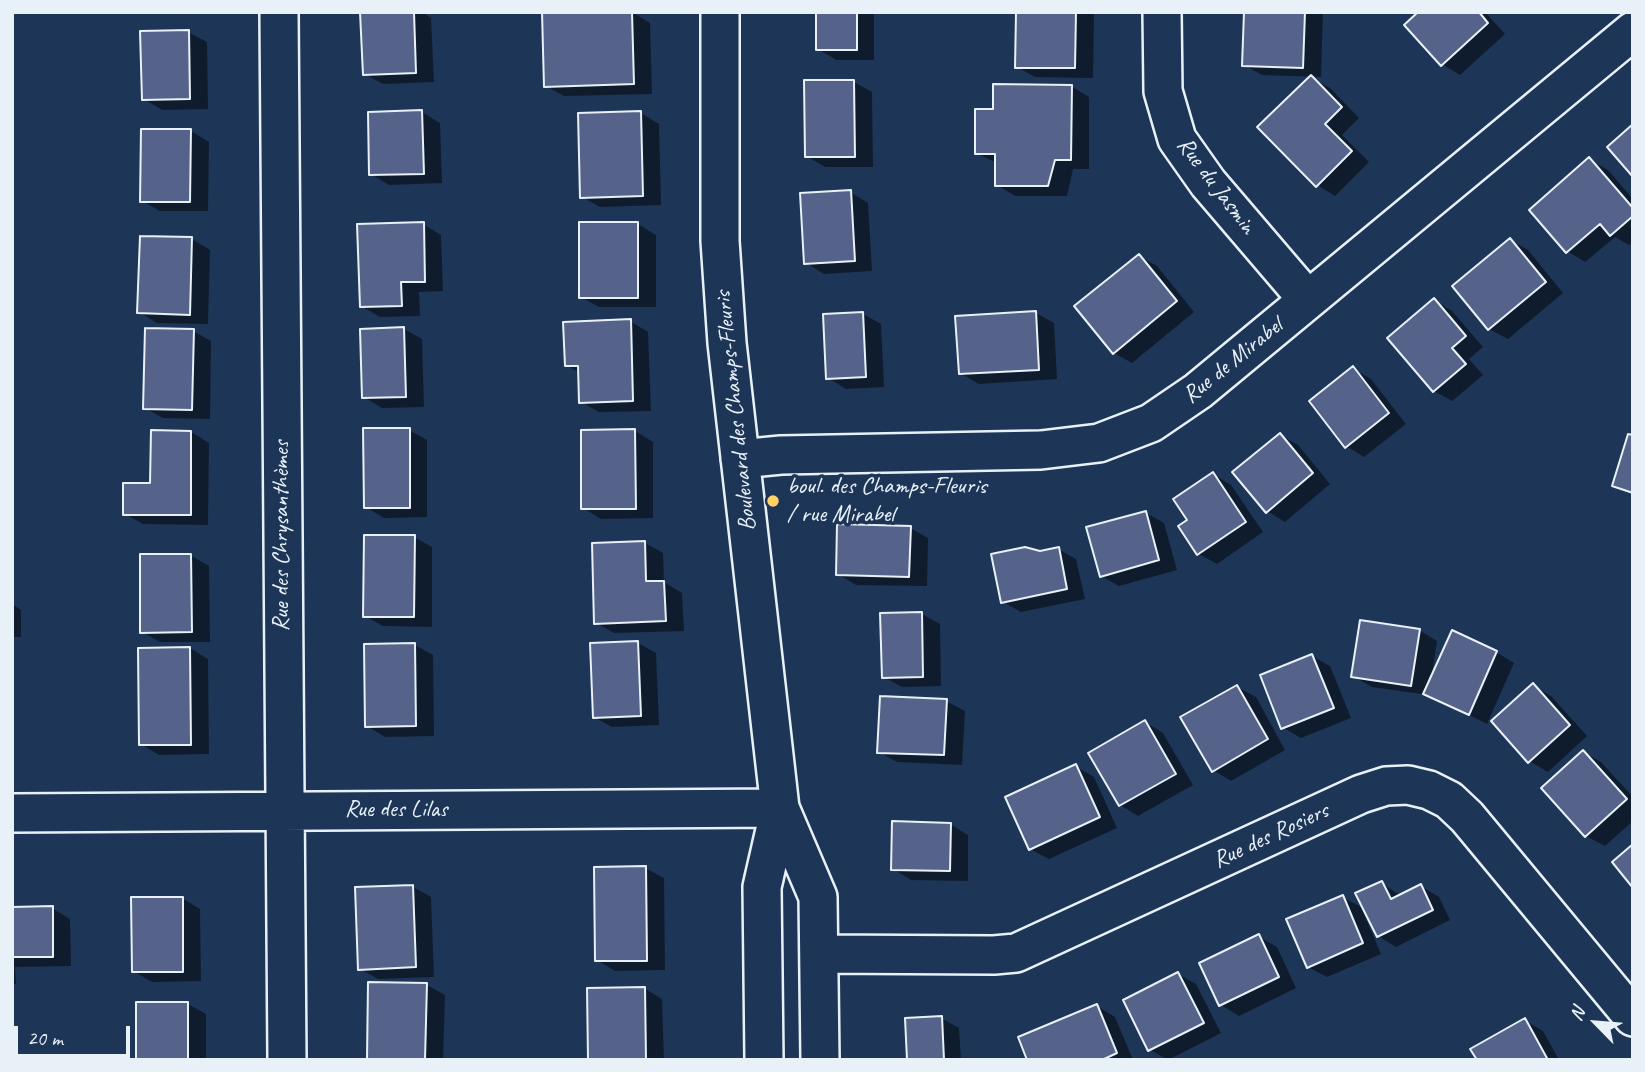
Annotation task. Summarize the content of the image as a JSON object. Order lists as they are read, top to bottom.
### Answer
{
  "streets": {
    "street": [
      "Rue du Jasmin",
      "Rue de Mirabel",
      "Boulevard des Champs-Fleuris",
      "Rue des Chrysanthèmes",
      "Rue des Lilas",
      "Rue des Rosiers"
    ]
  },
  "crossings": [
    ["Rue du Jasmin", "Rue de Mirabel"],
    ["Rue de Mirabel", "Boulevard des Champs-Fleuris"],
    ["Boulevard des Champs-Fleuris", "Rue des Lilas"],
    ["Boulevard des Champs-Fleuris", "Rue des Rosiers"],
    ["Rue des Chrysanthèmes", "Rue des Lilas"]
  ],
  "places": ["boul. des Champs-Fleuris / rue Mirabel"],
  "scale_bar": "20 m",
  "north": "top left"
}
